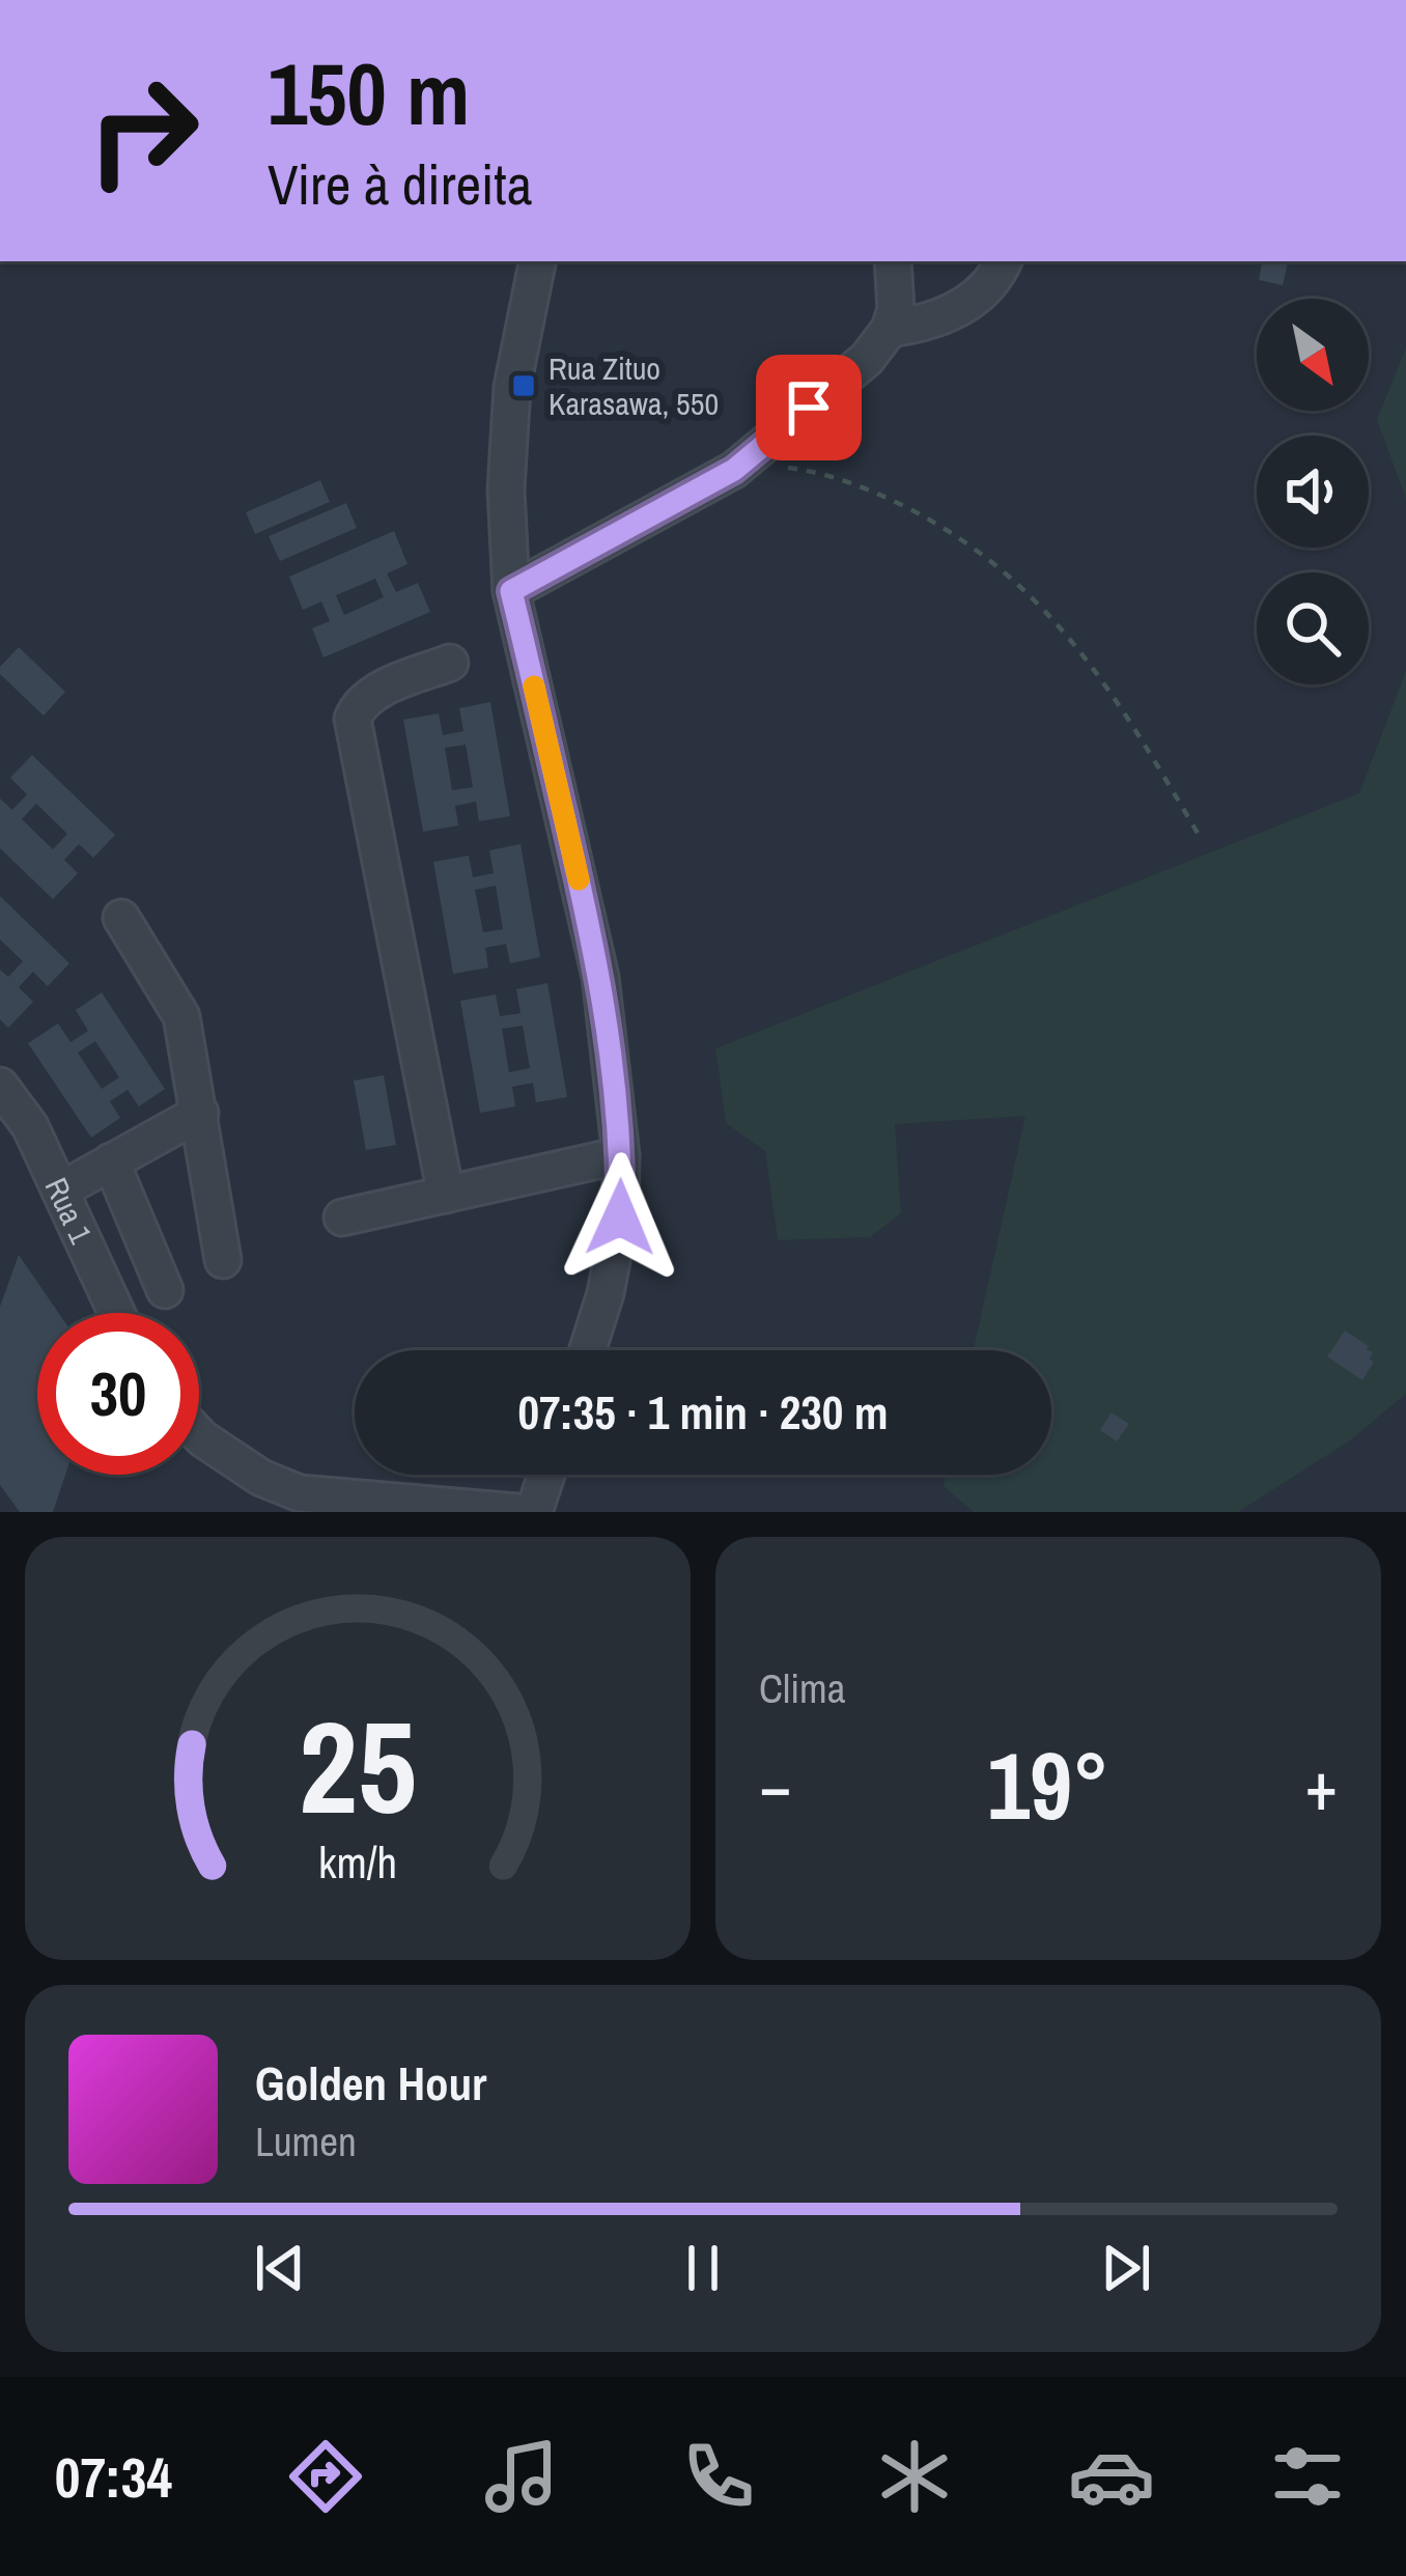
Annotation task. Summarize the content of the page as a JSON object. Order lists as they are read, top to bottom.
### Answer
{
  "streets": {
    "street": ["Rua 1"]
  },
  "places": {
    "transit": ["Rua Zituo Karasawa, 550"]
  },
  "north": "bottom right",
  "page": {
    "turn": ["150 m", "Vire à direita"],
    "limit": "30",
    "trip": "07:35 · 1 min · 230 m",
    "tile": "Clima",
    "heat": ["−", "19°", "+"],
    "song": ["Golden Hour", "Lumen"],
    "tabs": "07:34",
    "gauge": ["25", "km/h"]
  }
}
